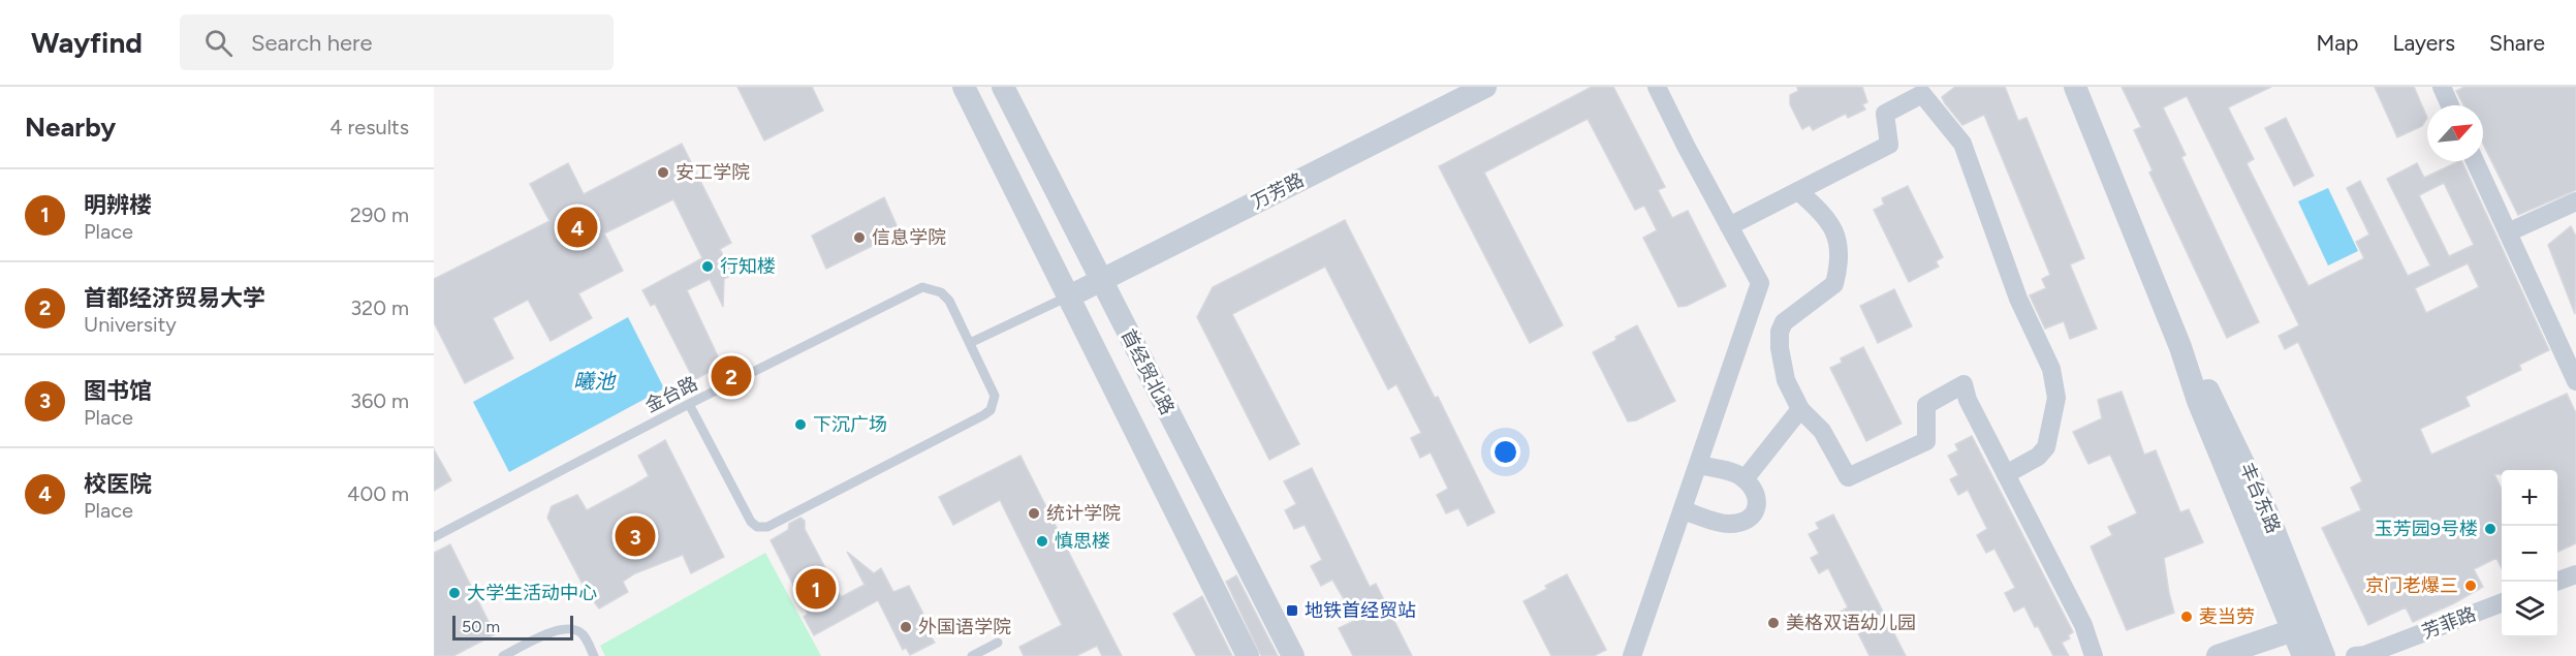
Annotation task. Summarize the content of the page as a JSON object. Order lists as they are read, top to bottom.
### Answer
{
  "streets": {
    "street": [
      "万芳路",
      "首经贸北路",
      "丰台东路",
      "芳菲路"
    ],
    "lane": ["金台路"]
  },
  "crossings": [
    ["万芳路", "首经贸北路"]
  ],
  "water": ["曦池"],
  "places": {
    "other": [
      "安工学院",
      "信息学院",
      "行知楼",
      "下沉广场",
      "统计学院",
      "玉芳园9号楼",
      "慎思楼",
      "京门老爆三",
      "大学生活动中心",
      "麦当劳",
      "美格双语幼儿园",
      "外国语学院"
    ],
    "transit": ["地铁首经贸站"]
  },
  "scale_bar": "50 m",
  "north": "top right",
  "page": {
    "header": "Wayfind",
    "search": "Search here",
    "nav": ["Map", "Layers", "Share"],
    "heading": ["Nearby", "4 results"],
    "list": [
      {
        "mark": "1",
        "name": "明辨楼",
        "note": "Place",
        "value": "290 m"
      },
      {
        "mark": "2",
        "name": "首都经济贸易大学",
        "note": "University",
        "value": "320 m"
      },
      {
        "mark": "3",
        "name": "图书馆",
        "note": "Place",
        "value": "360 m"
      },
      {
        "mark": "4",
        "name": "校医院",
        "note": "Place",
        "value": "400 m"
      }
    ],
    "pins": [
      "4",
      "2",
      "3",
      "1"
    ],
    "map_buttons": ["+", "−"],
    "scale": "50 m"
  }
}
